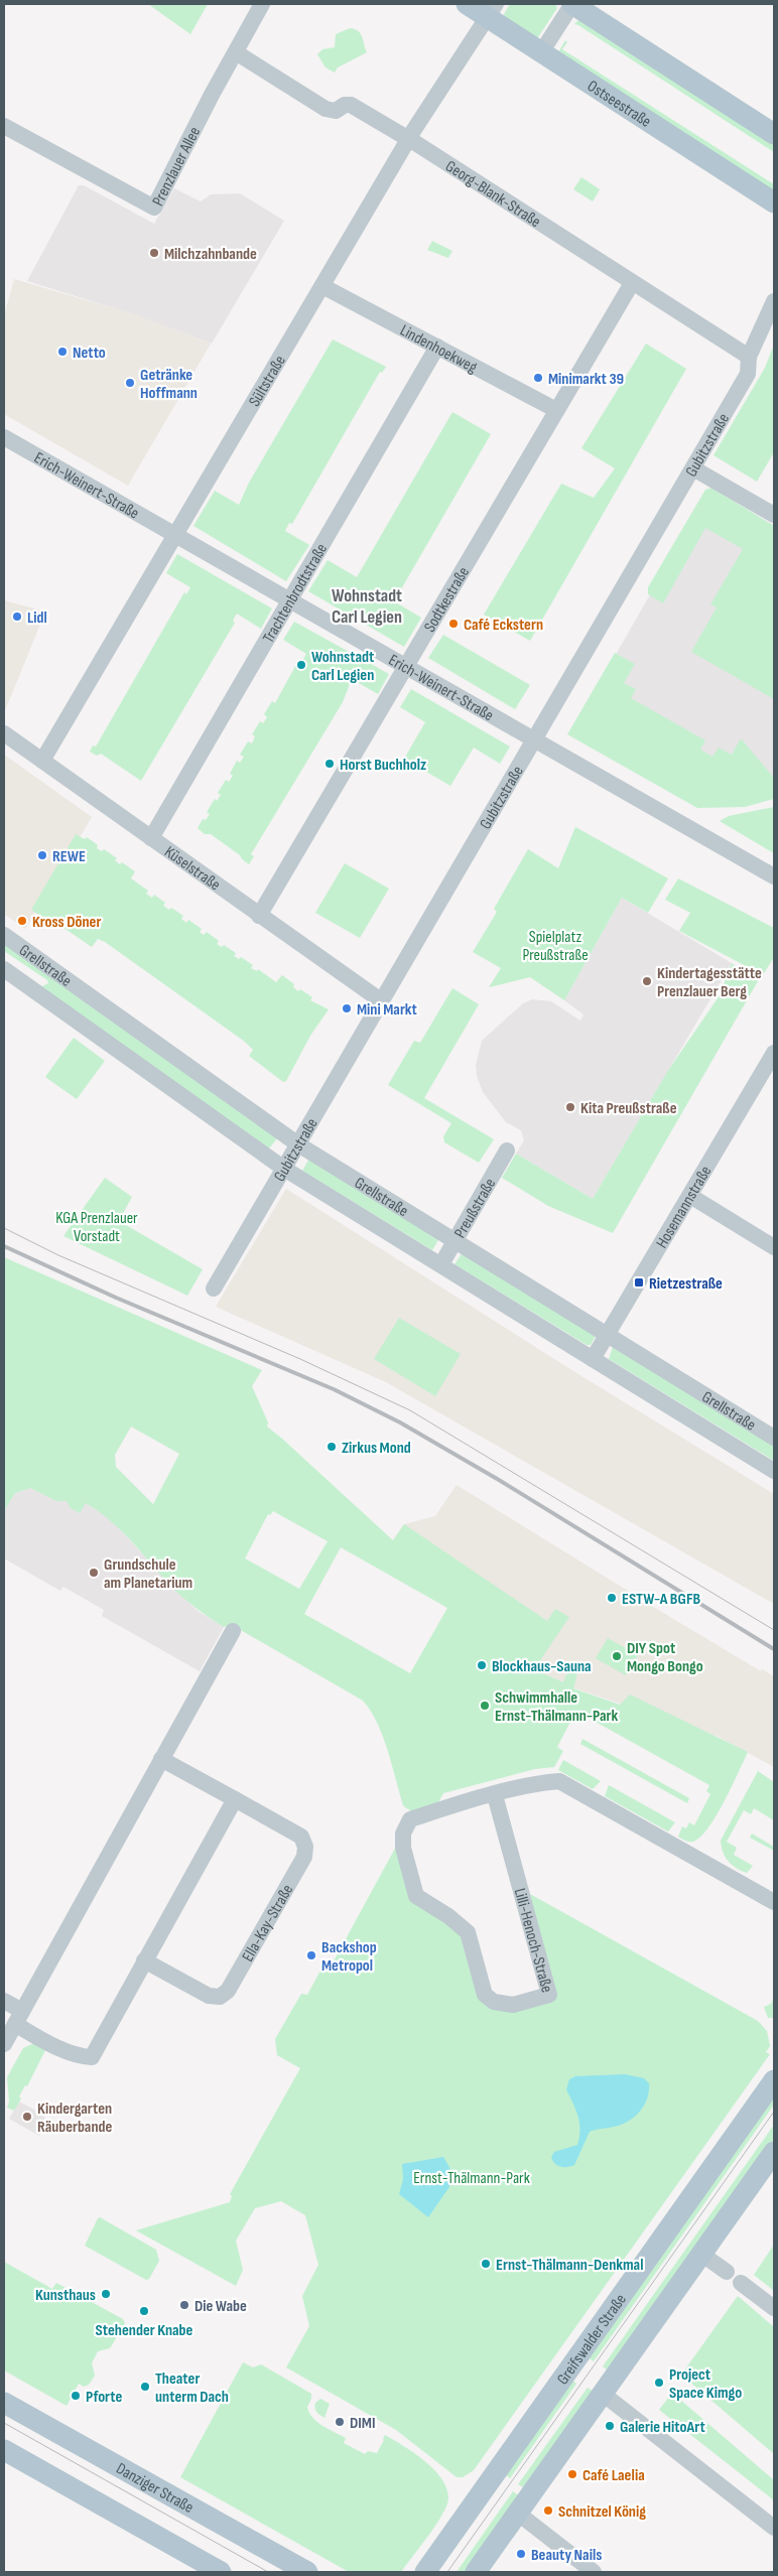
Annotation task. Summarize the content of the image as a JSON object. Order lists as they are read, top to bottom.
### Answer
{
  "streets": {
    "main road": ["Ostseestraße", "Greifswalder Straße", "Danziger Straße"],
    "street": [
      "Prenzlauer Allee",
      "Georg-Blank-Straße",
      "Lindenhoekweg",
      "Sültstraße",
      "Gubitzstraße",
      "Erich-Weinert-Straße",
      "Trachtenbrodtstraße",
      "Sodtkestraße",
      "Küselstraße",
      "Grellstraße",
      "Hosemannstraße",
      "Preußstraße",
      "Ella-Kay-Straße",
      "Lilli-Henoch-Straße"
    ]
  },
  "crossings": [
    ["Ostseestraße", "Sültstraße"],
    ["Prenzlauer Allee", "Georg-Blank-Straße"],
    ["Georg-Blank-Straße", "Sültstraße"],
    ["Georg-Blank-Straße", "Gubitzstraße"],
    ["Georg-Blank-Straße", "Sodtkestraße"],
    ["Lindenhoekweg", "Sültstraße"],
    ["Lindenhoekweg", "Trachtenbrodtstraße"],
    ["Lindenhoekweg", "Sodtkestraße"],
    ["Sültstraße", "Erich-Weinert-Straße"],
    ["Sültstraße", "Küselstraße"],
    ["Gubitzstraße", "Erich-Weinert-Straße"],
    ["Gubitzstraße", "Küselstraße"],
    ["Gubitzstraße", "Grellstraße"],
    ["Erich-Weinert-Straße", "Trachtenbrodtstraße"],
    ["Erich-Weinert-Straße", "Sodtkestraße"],
    ["Trachtenbrodtstraße", "Küselstraße"],
    ["Sodtkestraße", "Küselstraße"],
    ["Grellstraße", "Hosemannstraße"],
    ["Grellstraße", "Preußstraße"]
  ],
  "districts": ["Wohnstadt Carl Legien"],
  "parks": ["Spielplatz Preußstraße", "KGA Prenzlauer Vorstadt", "Ernst-Thälmann-Park"],
  "places": {
    "other": [
      "Milchzahnbande",
      "Netto",
      "Minimarkt 39",
      "Getränke Hoffmann",
      "Lidl",
      "Café Eckstern",
      "Wohnstadt Carl Legien",
      "Horst Buchholz",
      "REWE",
      "Kross Döner",
      "Kindertagesstätte Prenzlauer Berg",
      "Mini Markt",
      "Kita Preußstraße",
      "Zirkus Mond",
      "Grundschule am Planetarium",
      "ESTW-A BGFB",
      "DIY Spot Mongo Bongo",
      "Blockhaus-Sauna",
      "Schwimmhalle Ernst-Thälmann-Park",
      "Backshop Metropol",
      "Kindergarten Räuberbande",
      "Ernst-Thälmann-Denkmal",
      "Kunsthaus",
      "Die Wabe",
      "Stehender Knabe",
      "Project Space Kimgo",
      "Theater unterm Dach",
      "Pforte",
      "DIMI",
      "Galerie HitoArt",
      "Café Laelia",
      "Schnitzel König",
      "Beauty Nails"
    ],
    "transit": ["Rietzestraße"]
  }
}
